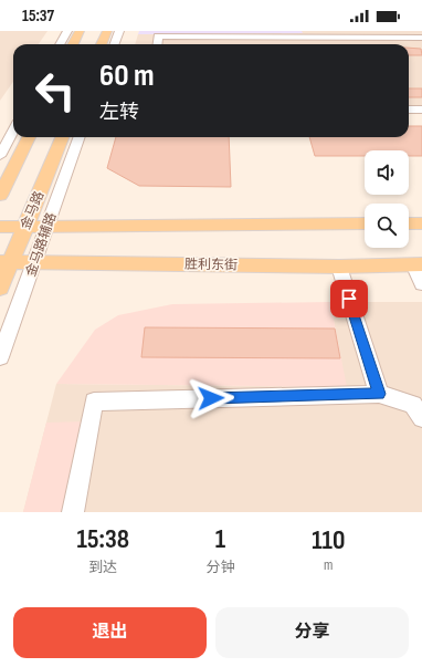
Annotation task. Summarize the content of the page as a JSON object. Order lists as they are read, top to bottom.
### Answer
{
  "streets": {
    "main road": ["金马路", "胜利东街"],
    "street": ["金马路辅路"]
  },
  "crossings": [
    ["金马路", "胜利东街"],
    ["金马路辅路", "胜利东街"]
  ],
  "page": {
    "status": "15:37",
    "turn": ["60 m", "左转"],
    "eta": [
      "15:38",
      "到达",
      "1",
      "分钟",
      "110",
      "m"
    ],
    "buttons": ["退出", "分享"]
  }
}
